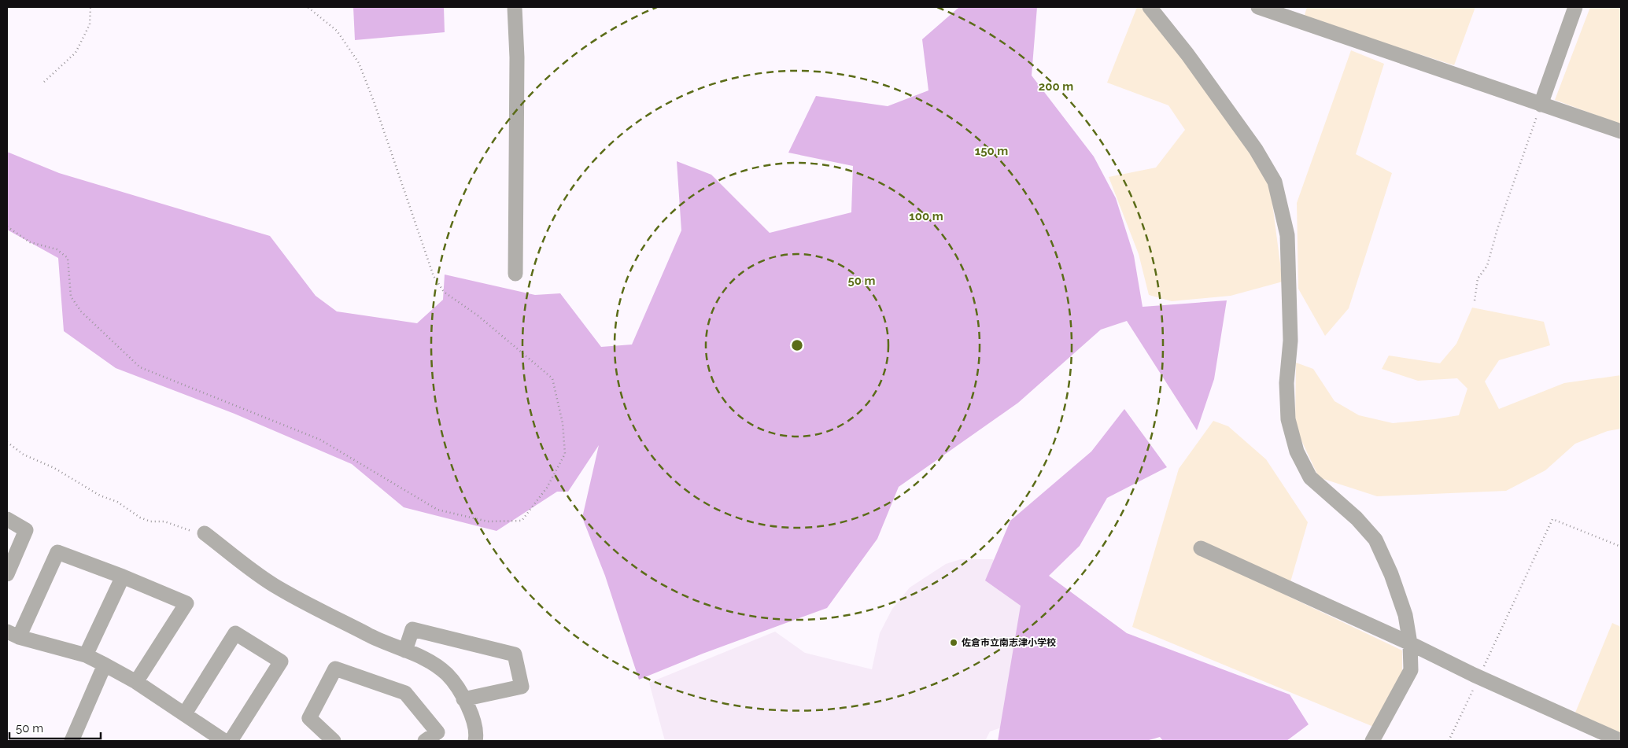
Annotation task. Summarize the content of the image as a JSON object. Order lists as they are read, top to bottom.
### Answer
{
  "places": ["佐倉市立南志津小学校"],
  "scale_bar": "50 m",
  "rings": [
    "200 m",
    "150 m",
    "100 m",
    "50 m"
  ]
}
